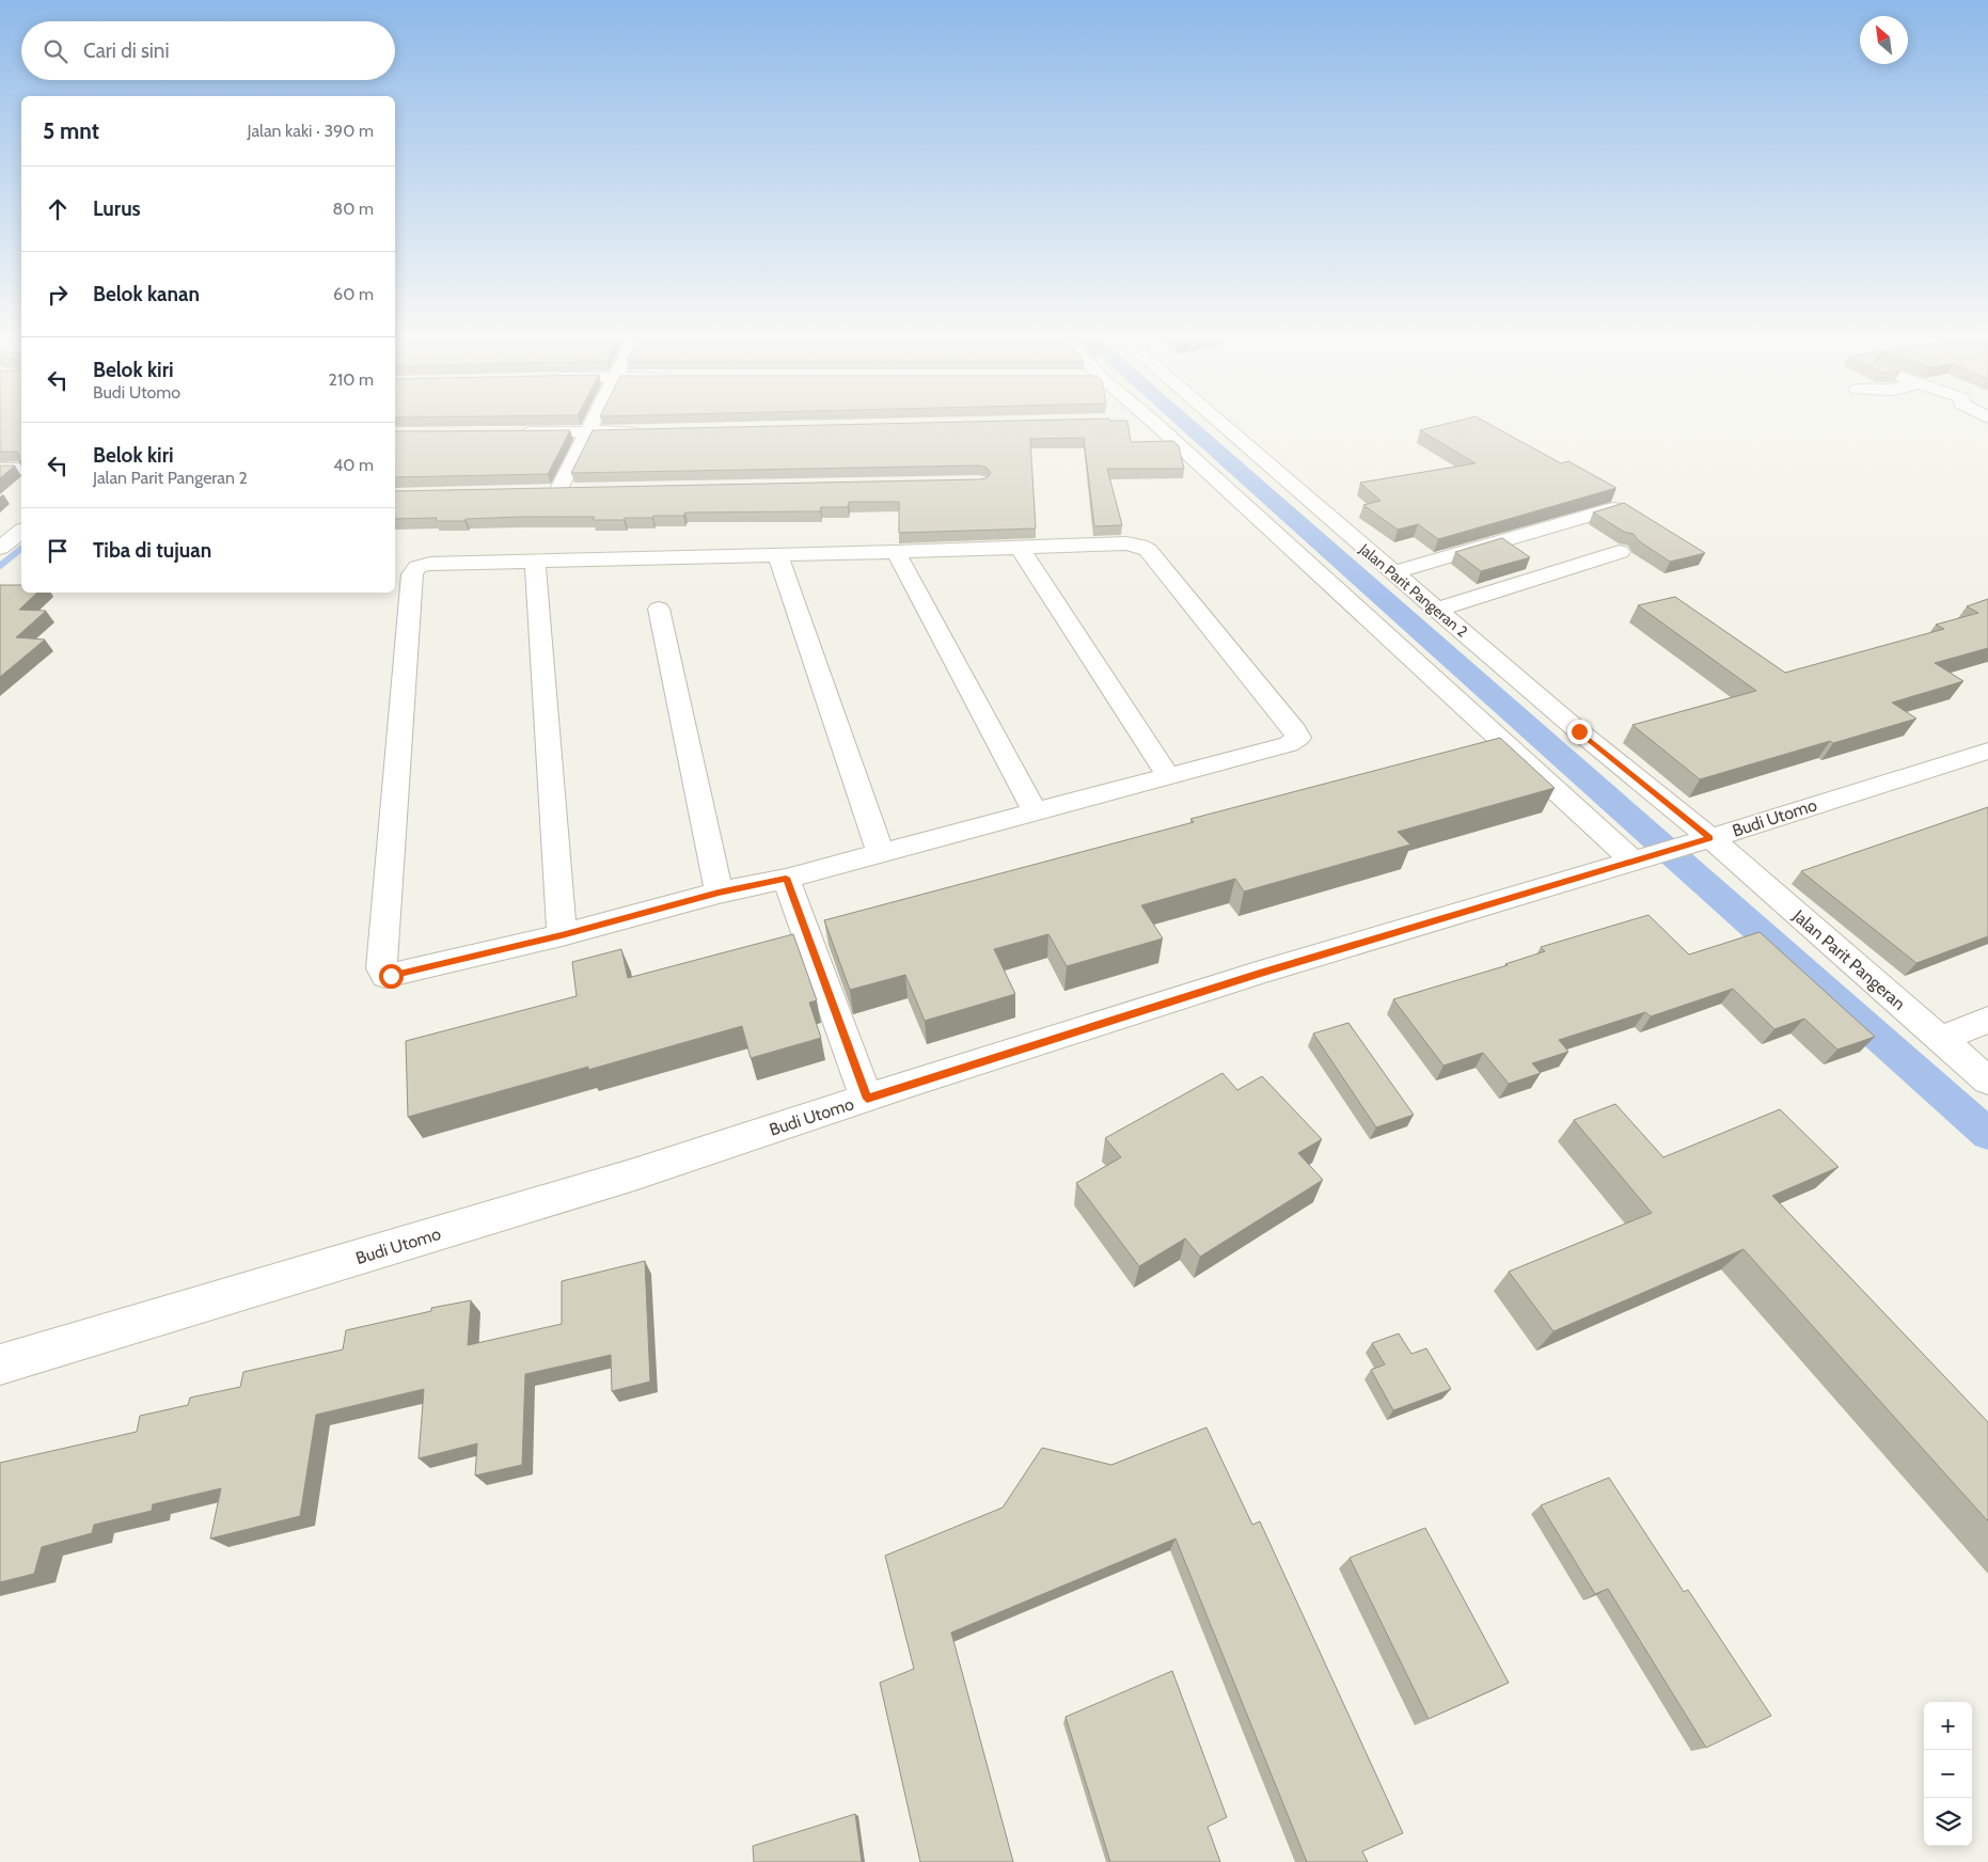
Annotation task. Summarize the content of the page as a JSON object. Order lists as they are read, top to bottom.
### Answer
{
  "streets": {
    "street": ["Jalan Parit Pangeran 2", "Budi Utomo", "Jalan Parit Pangeran"]
  },
  "crossings": [
    ["Jalan Parit Pangeran 2", "Budi Utomo"],
    ["Jalan Parit Pangeran 2", "Jalan Parit Pangeran"],
    ["Budi Utomo", "Jalan Parit Pangeran"]
  ],
  "north": "top left",
  "page": {
    "search": "Cari di sini",
    "heading": ["5 mnt", "Jalan kaki · 390 m"],
    "list": [
      ["Lurus", "80 m"],
      ["Belok kanan", "60 m"],
      ["Belok kiri", "Budi Utomo", "210 m"],
      ["Belok kiri", "Jalan Parit Pangeran 2", "40 m"],
      "Tiba di tujuan"
    ],
    "map_buttons": ["+", "−"]
  }
}
